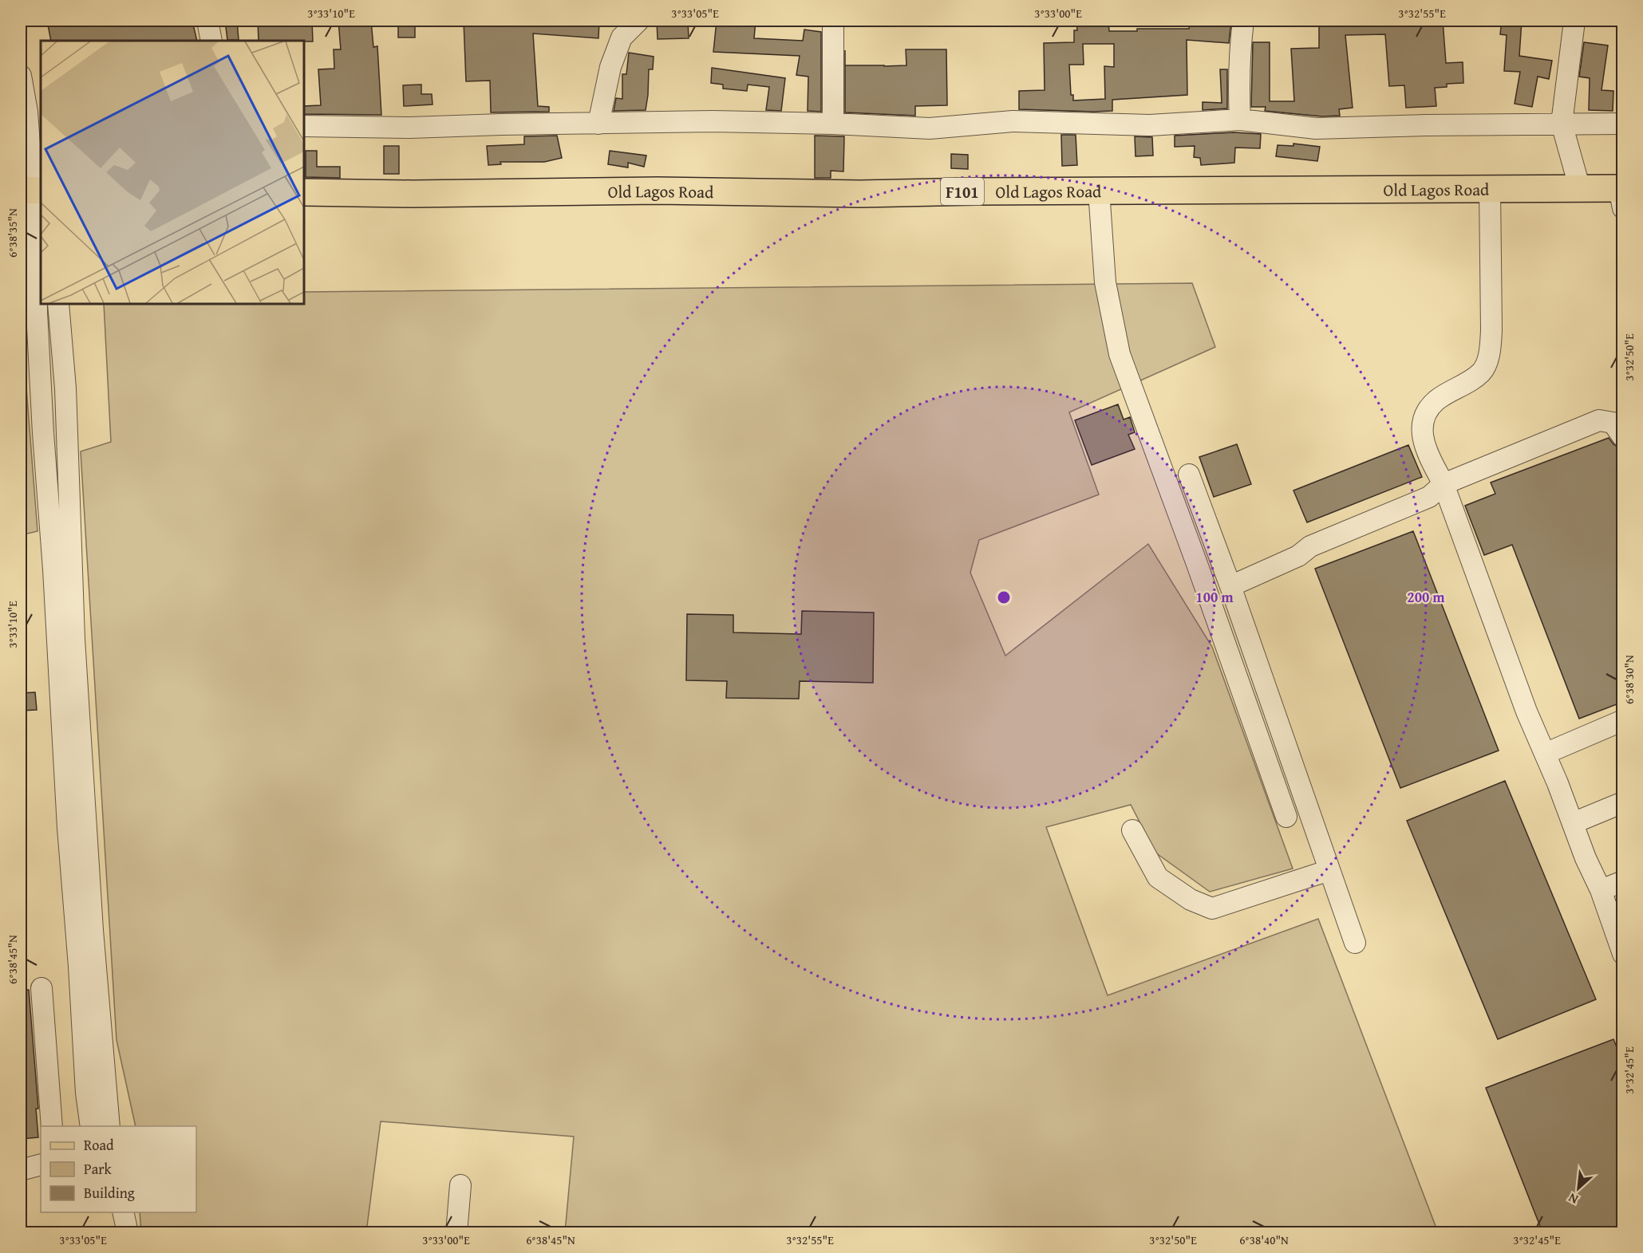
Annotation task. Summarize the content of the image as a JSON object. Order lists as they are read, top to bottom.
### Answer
{
  "streets": {
    "main road": ["Old Lagos Road", "F101"]
  },
  "legend": ["Road", "Park", "Building"],
  "north": "bottom left",
  "coordinates": [
    "3°33'10\"E",
    "3°33'05\"E",
    "3°33'00\"E",
    "3°32'55\"E",
    "6°38'35\"N",
    "3°32'50\"E",
    "6°38'30\"N",
    "6°38'45\"N",
    "3°32'45\"E",
    "6°38'40\"N"
  ],
  "rings": ["100 m", "200 m"]
}
